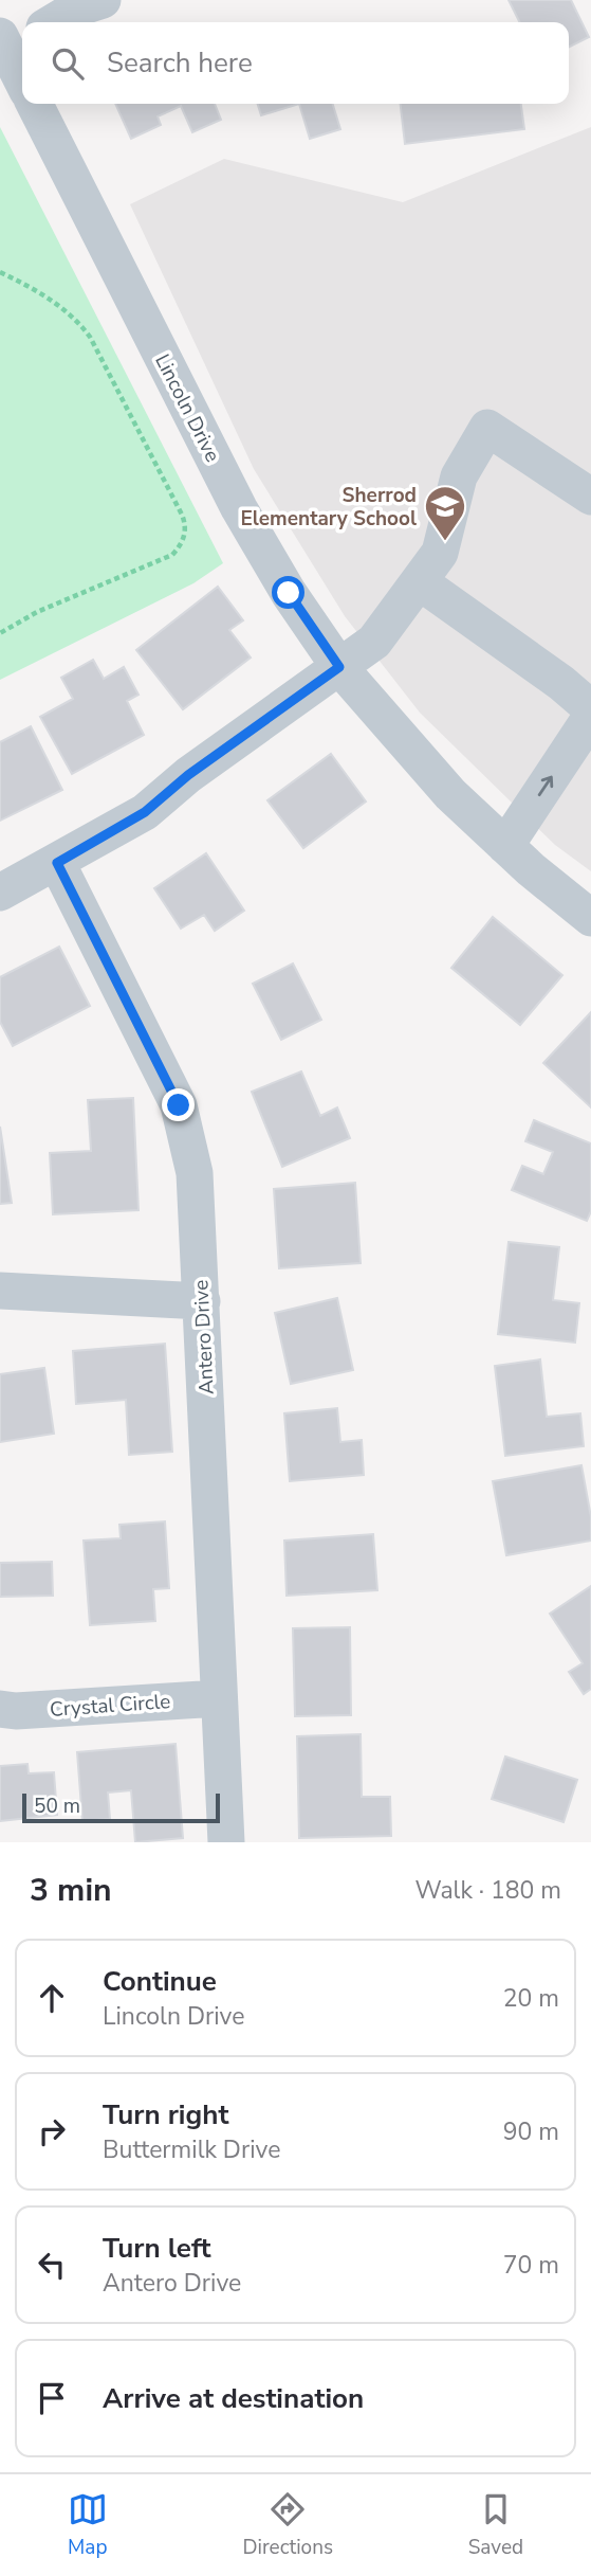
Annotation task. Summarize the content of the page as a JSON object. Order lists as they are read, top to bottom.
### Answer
{
  "streets": {
    "street": ["Lincoln Drive", "Antero Drive", "Crystal Circle"]
  },
  "crossings": [
    ["Antero Drive", "Crystal Circle"]
  ],
  "places": {
    "school or university": ["Sherrod Elementary School"]
  },
  "scale_bar": "50 m",
  "page": {
    "search": "Search here",
    "scale": "50 m",
    "heading": ["3 min", "Walk · 180 m"],
    "list": [
      ["Continue", "Lincoln Drive", "20 m"],
      ["Turn right", "Buttermilk Drive", "90 m"],
      ["Turn left", "Antero Drive", "70 m"],
      "Arrive at destination"
    ],
    "nav": ["Map", "Directions", "Saved"]
  }
}
